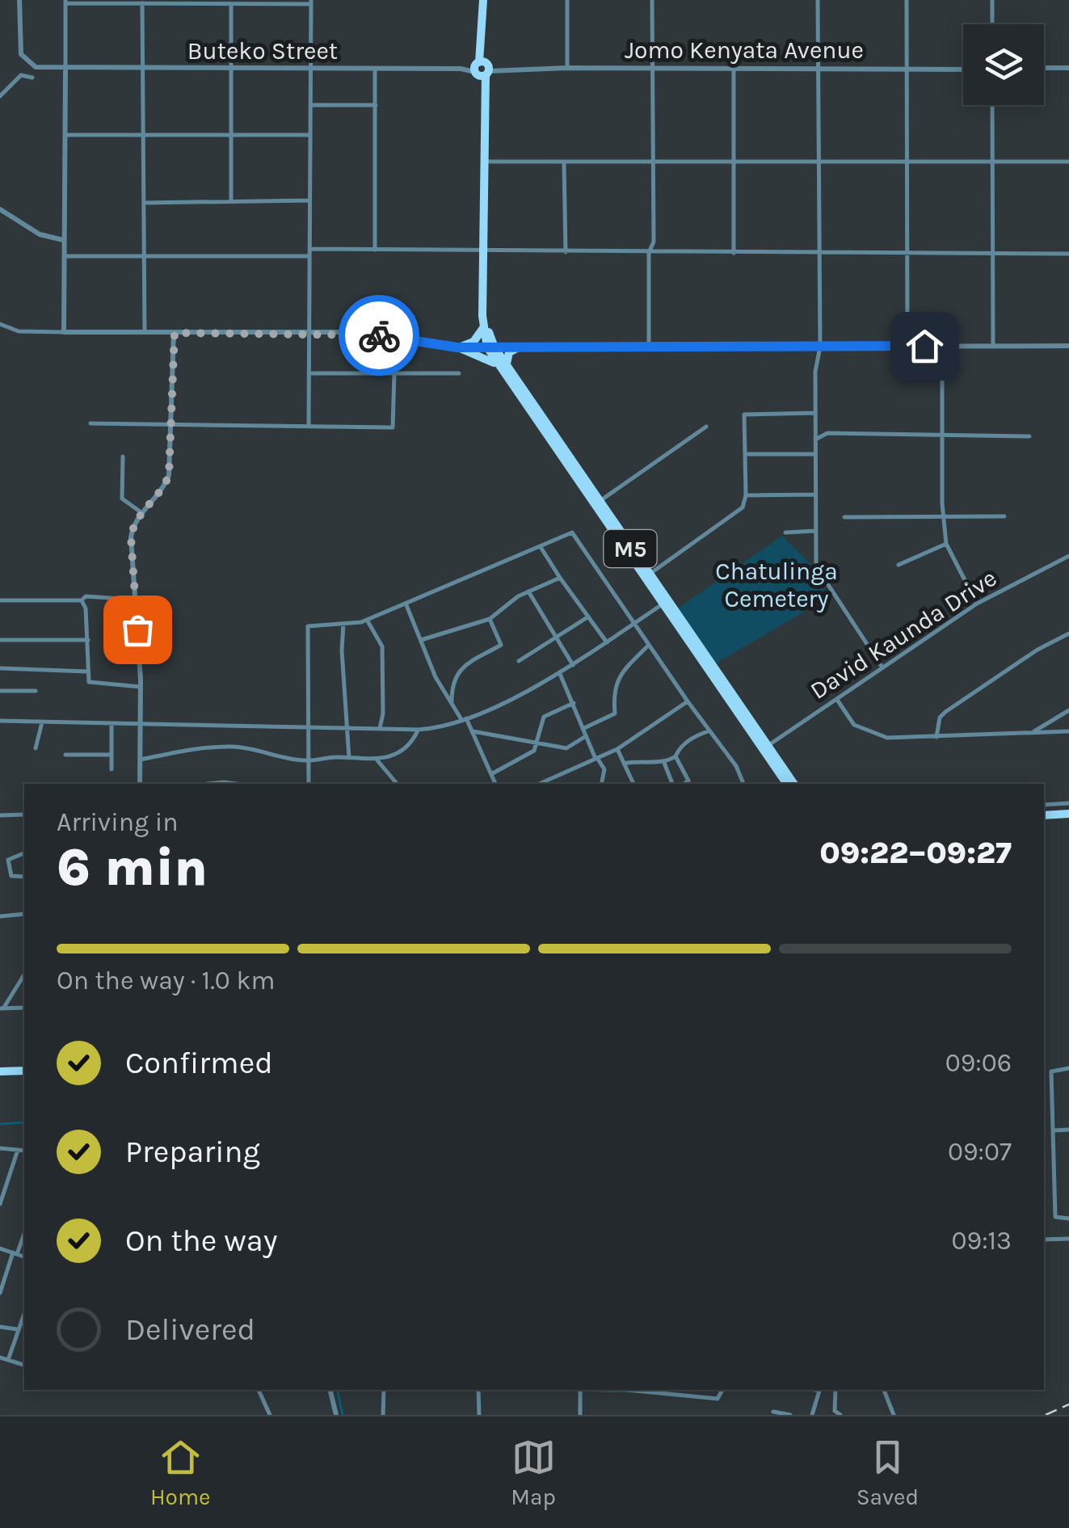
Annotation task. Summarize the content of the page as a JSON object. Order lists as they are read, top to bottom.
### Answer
{
  "streets": {
    "main road": ["M5"],
    "street": ["Jomo Kenyata Avenue", "Buteko Street", "David Kaunda Drive"]
  },
  "crossings": [
    ["Jomo Kenyata Avenue", "Buteko Street"],
    ["Buteko Street", "M5"],
    ["M5", "David Kaunda Drive"]
  ],
  "parks": ["Chatulinga Cemetery"],
  "page": {
    "heading": ["6 min", "Arriving in", "09:22–09:27"],
    "bar": "On the way · 1.0 km",
    "list": [
      ["Confirmed", "09:06"],
      ["Preparing", "09:07"],
      ["On the way", "09:13"],
      "Delivered"
    ],
    "tabs": ["Home", "Map", "Saved"]
  }
}
